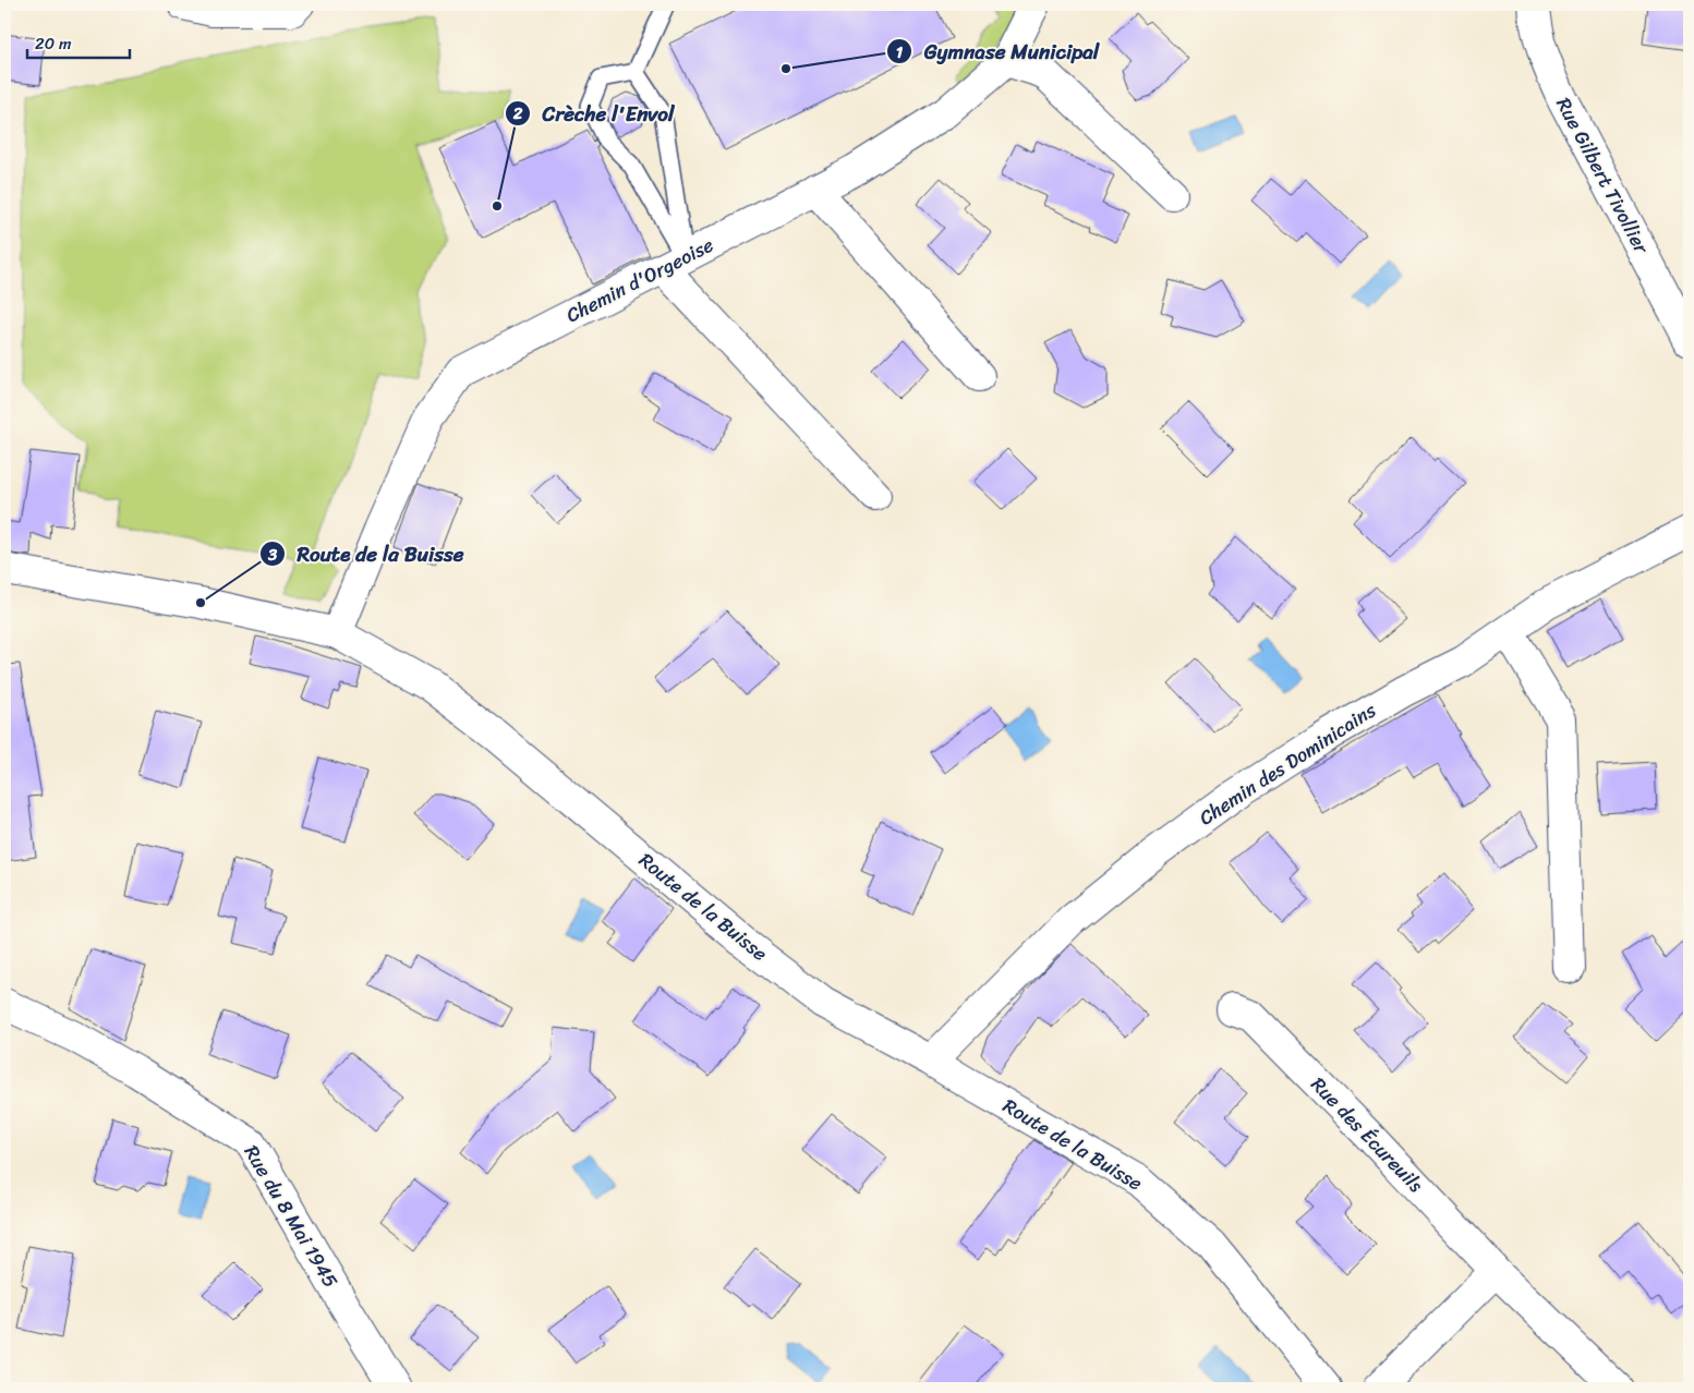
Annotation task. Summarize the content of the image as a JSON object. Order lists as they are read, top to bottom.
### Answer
{
  "streets": {
    "street": [
      "Rue Gilbert Tivollier",
      "Chemin d'Orgeoise",
      "Chemin des Dominicains",
      "Route de la Buisse",
      "Rue des Écureuils",
      "Rue du 8 Mai 1945"
    ]
  },
  "crossings": [
    ["Chemin d'Orgeoise", "Route de la Buisse"],
    ["Chemin des Dominicains", "Route de la Buisse"]
  ],
  "places": ["Gymnase Municipal", "Crèche l'Envol", "Route de la Buisse"],
  "scale_bar": "20 m"
}
